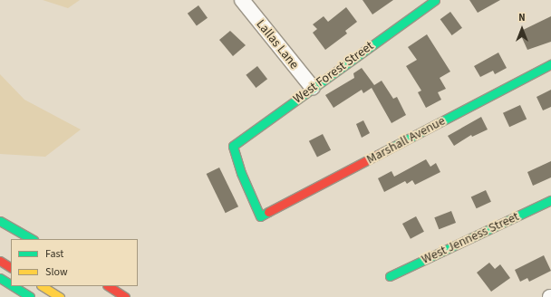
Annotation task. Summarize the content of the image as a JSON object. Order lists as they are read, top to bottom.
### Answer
{
  "streets": {
    "main road": ["West Forest Street", "Marshall Avenue", "West Jenness Street"],
    "street": ["Lallas Lane"]
  },
  "crossings": [
    ["Lallas Lane", "West Forest Street"],
    ["West Forest Street", "Marshall Avenue"]
  ],
  "legend": ["Fast", "Slow"],
  "north": "top"
}
